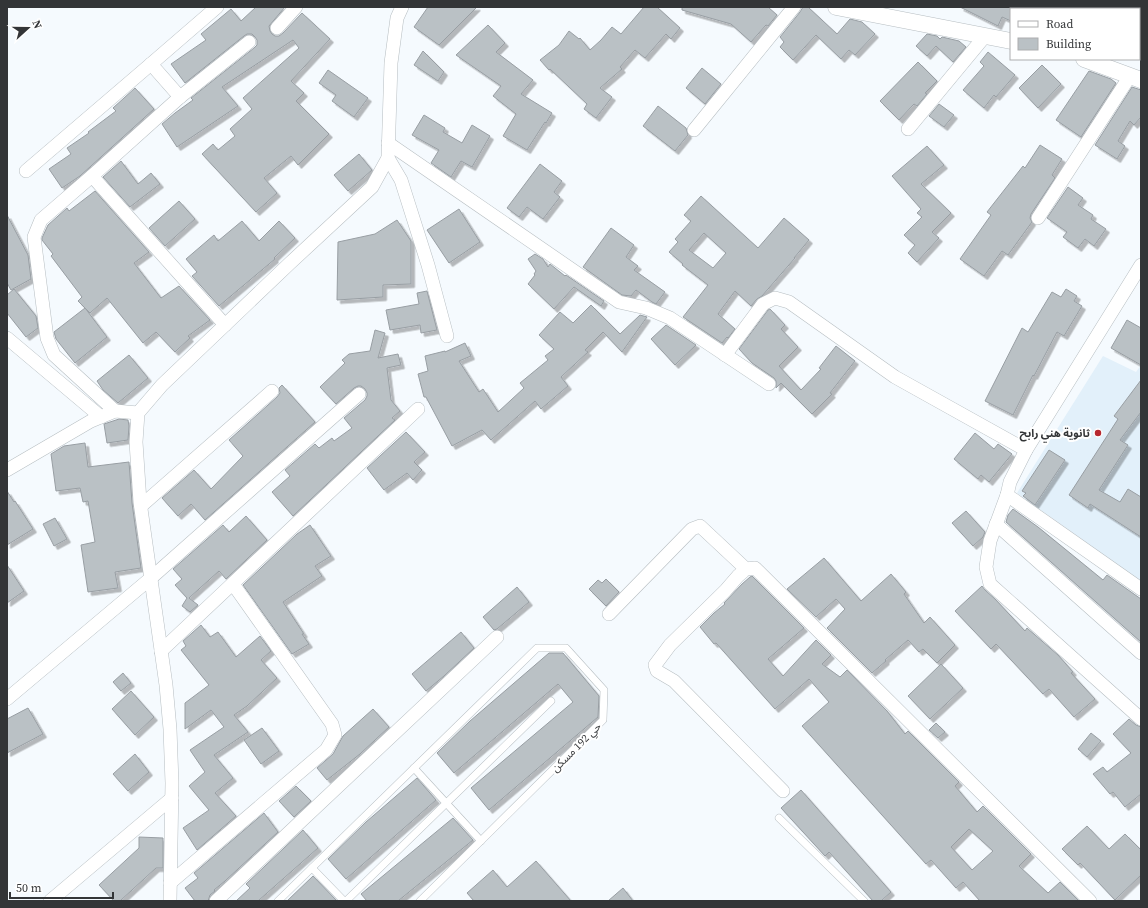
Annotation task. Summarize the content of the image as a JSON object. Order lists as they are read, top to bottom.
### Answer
{
  "streets": {
    "lane": ["حي 192 مسكن"]
  },
  "places": ["ثانوية هني رابح"],
  "legend": ["Road", "Building"],
  "scale_bar": "50 m",
  "north": "right"
}
